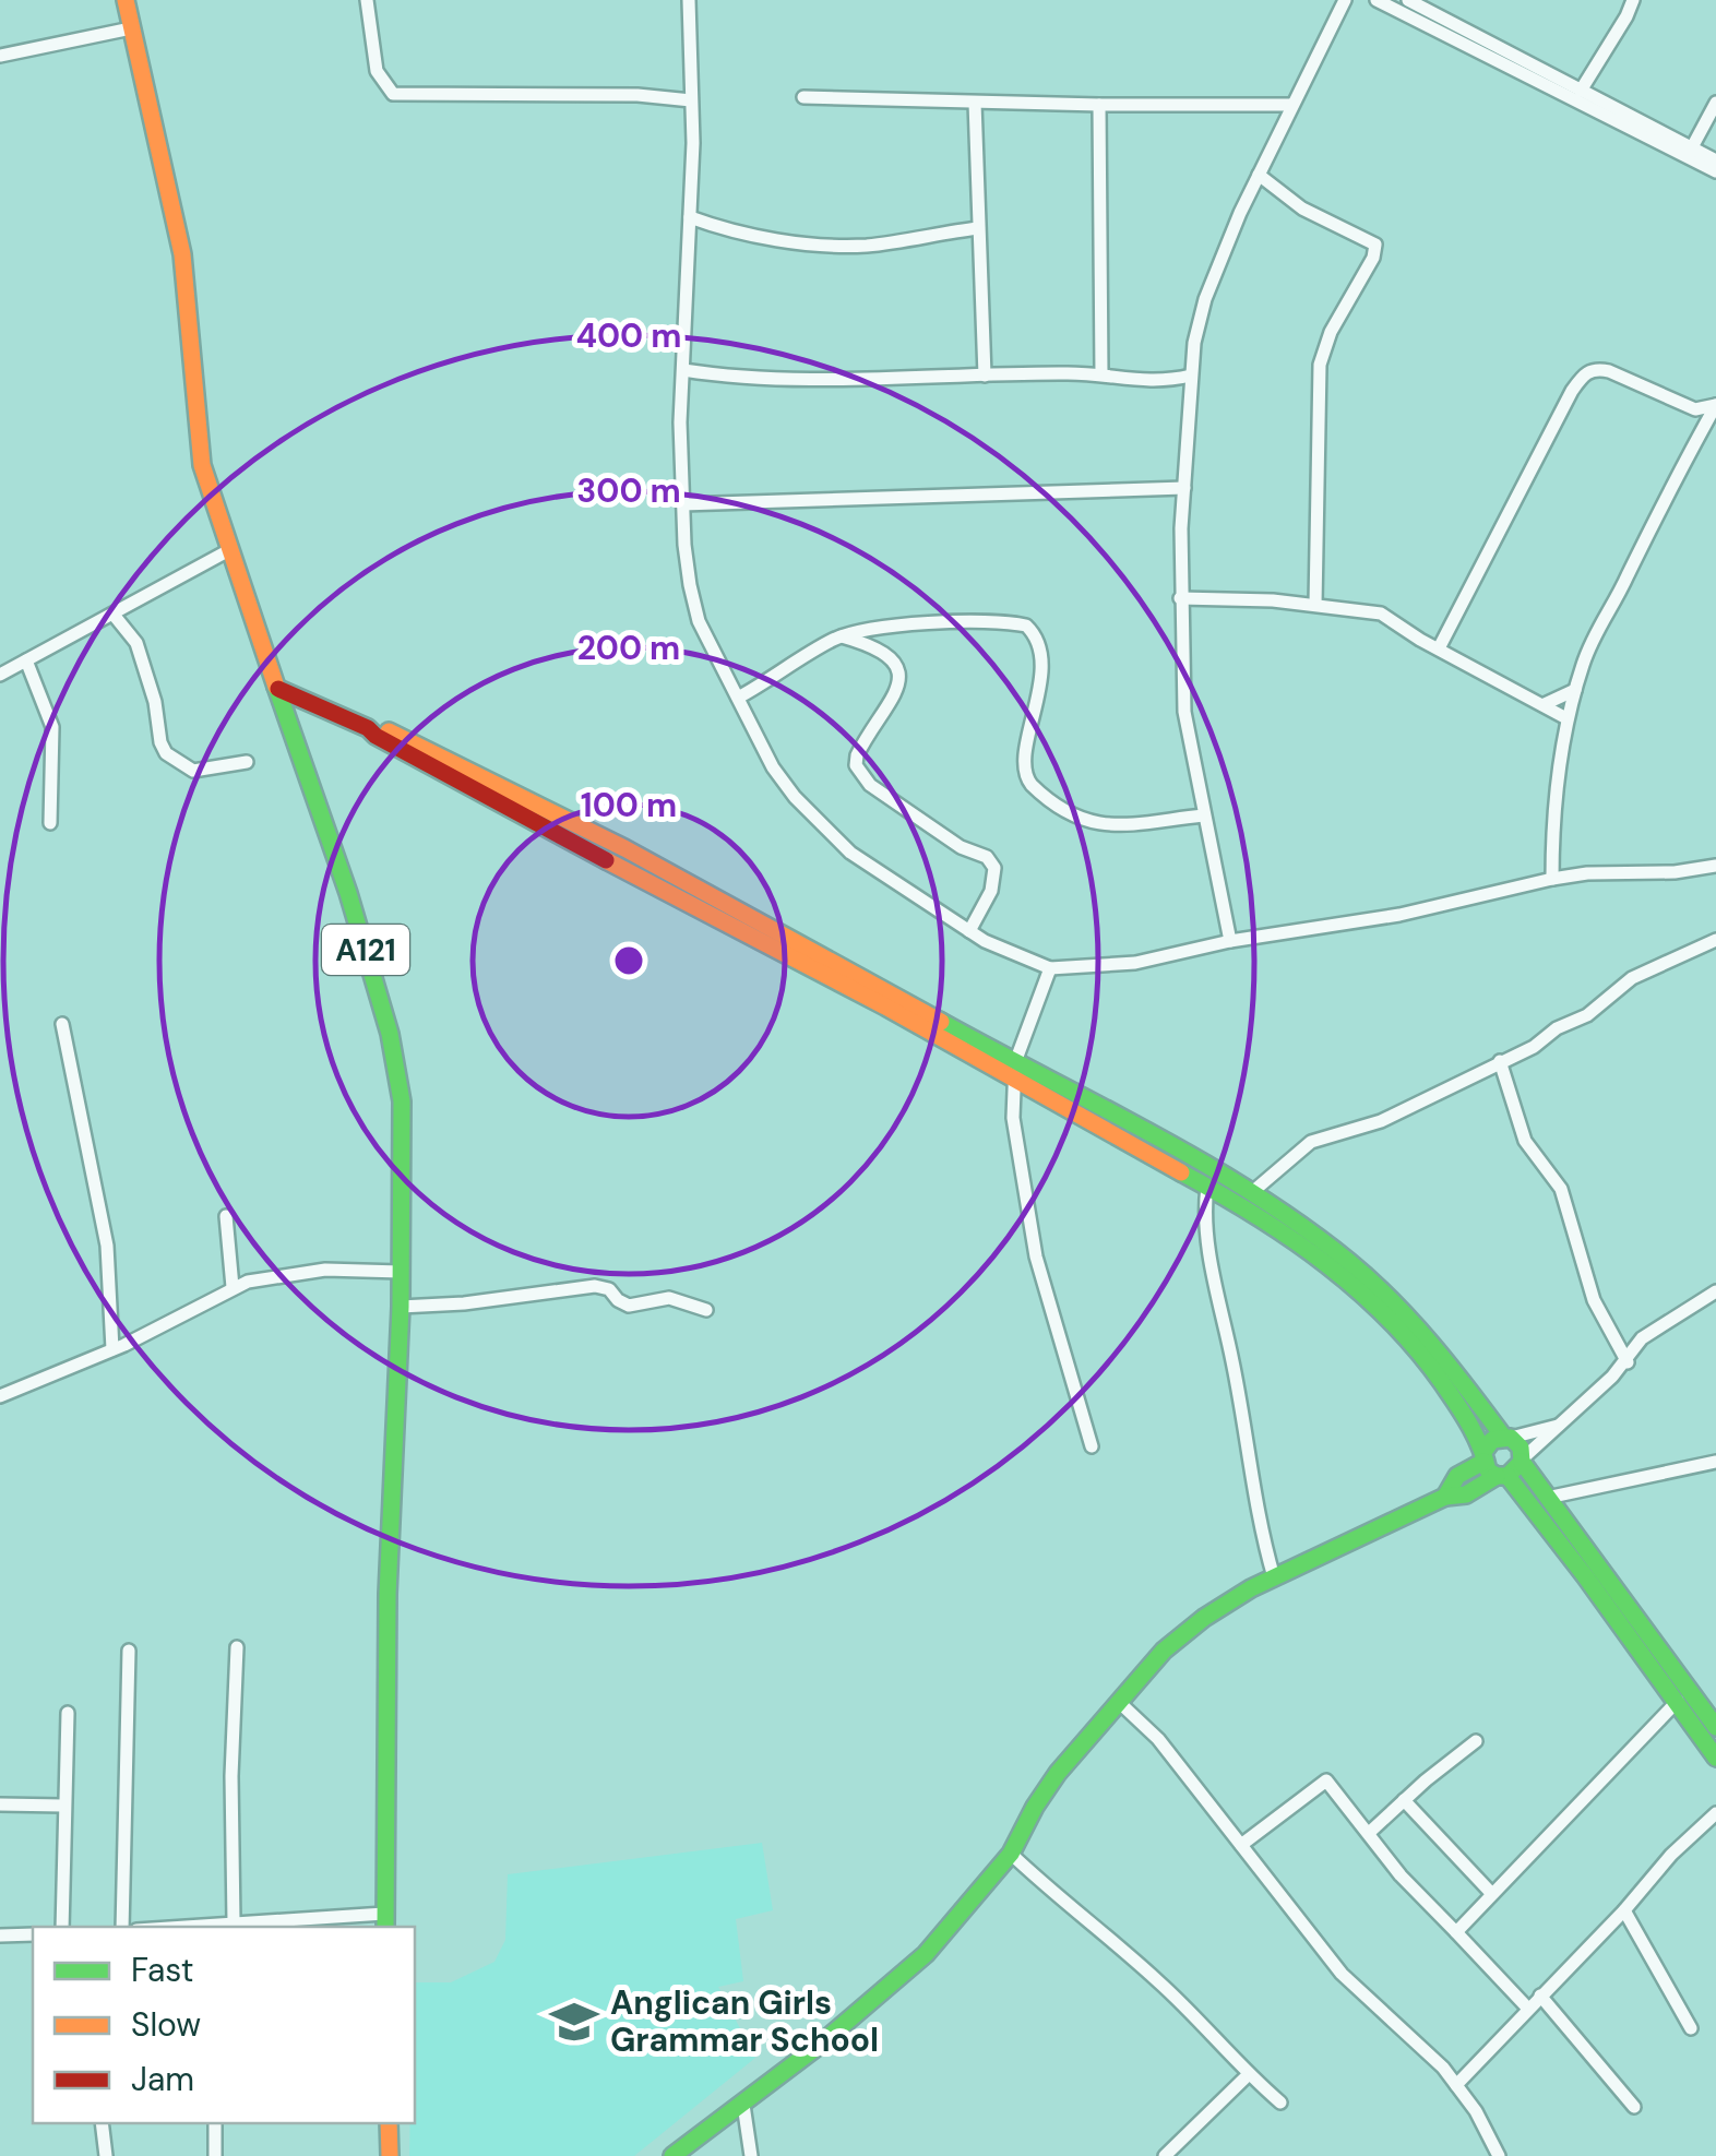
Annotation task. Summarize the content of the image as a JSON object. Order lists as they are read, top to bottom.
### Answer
{
  "streets": {
    "main road": ["A121"]
  },
  "places": {
    "school or university": ["Anglican Girls Grammar School"]
  },
  "legend": ["Fast", "Slow", "Jam"],
  "rings": [
    "400 m",
    "300 m",
    "200 m",
    "100 m"
  ]
}
